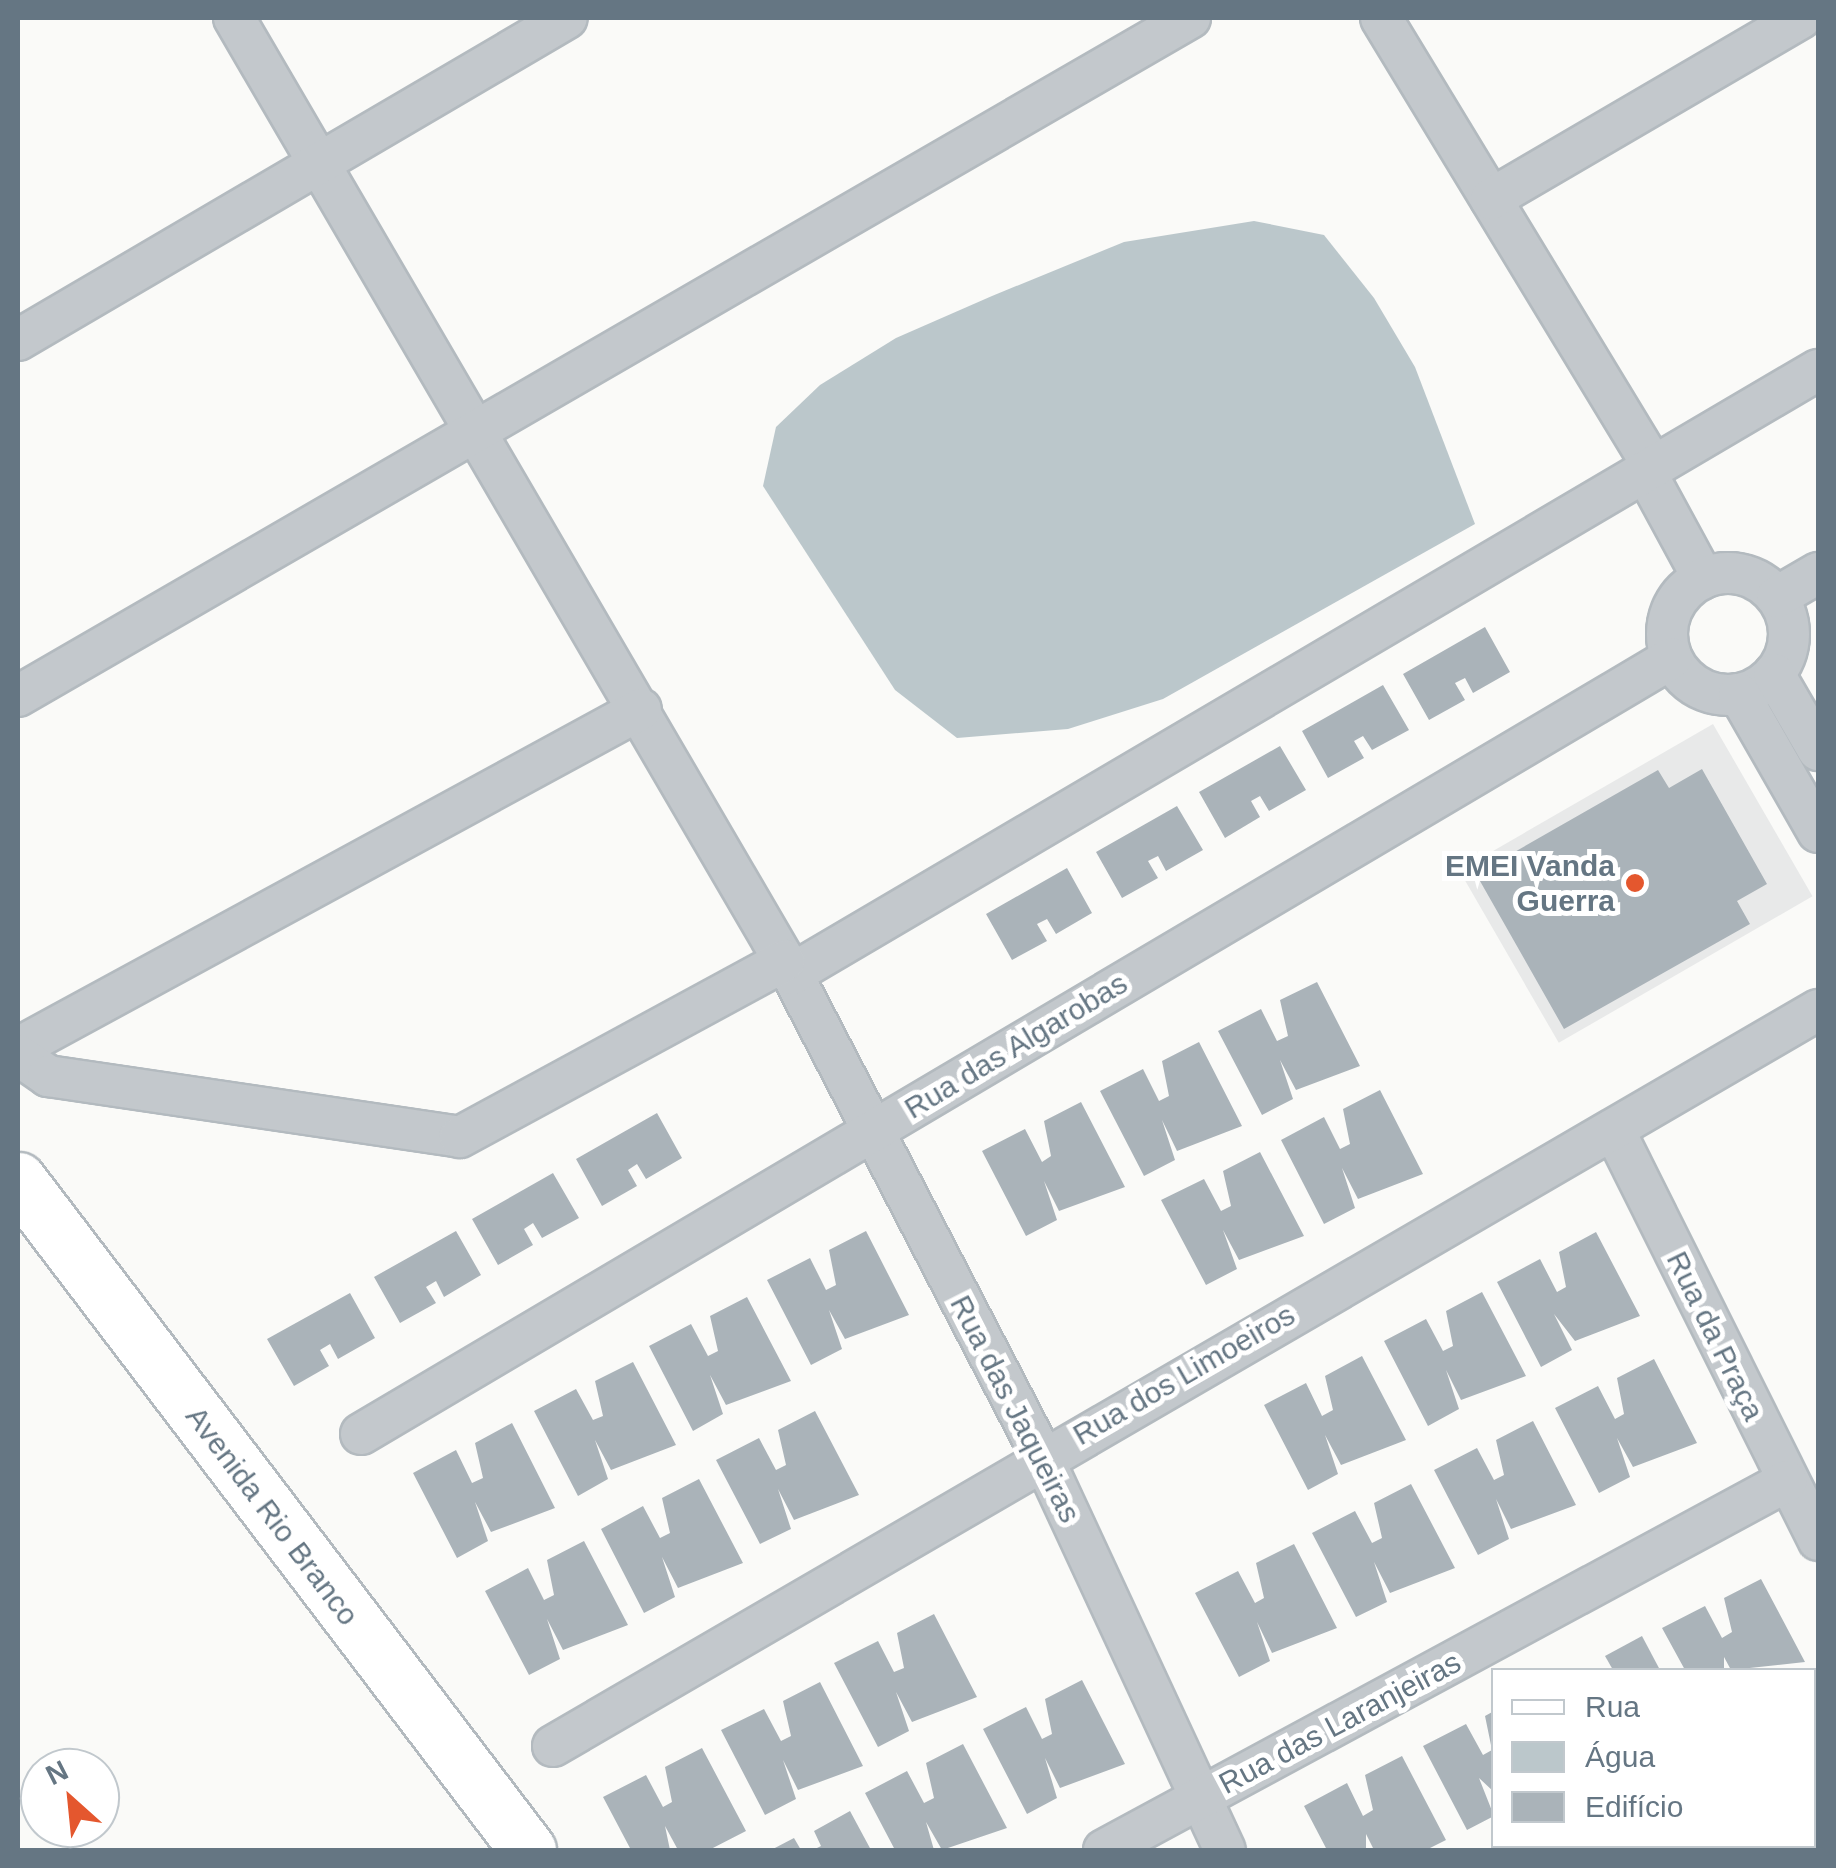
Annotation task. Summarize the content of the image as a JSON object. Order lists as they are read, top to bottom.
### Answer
{
  "streets": {
    "street": [
      "Rua das Algarobas",
      "Rua da Praça",
      "Rua dos Limoeiros",
      "Rua das Jaqueiras",
      "Avenida Rio Branco",
      "Rua das Laranjeiras"
    ]
  },
  "crossings": [
    ["Rua das Algarobas", "Rua das Jaqueiras"],
    ["Rua da Praça", "Rua dos Limoeiros"],
    ["Rua da Praça", "Rua das Laranjeiras"],
    ["Rua dos Limoeiros", "Rua das Jaqueiras"],
    ["Rua das Jaqueiras", "Rua das Laranjeiras"]
  ],
  "places": ["EMEI Vanda Guerra"],
  "legend": ["Rua", "Água", "Edifício"],
  "north": "top left"
}
